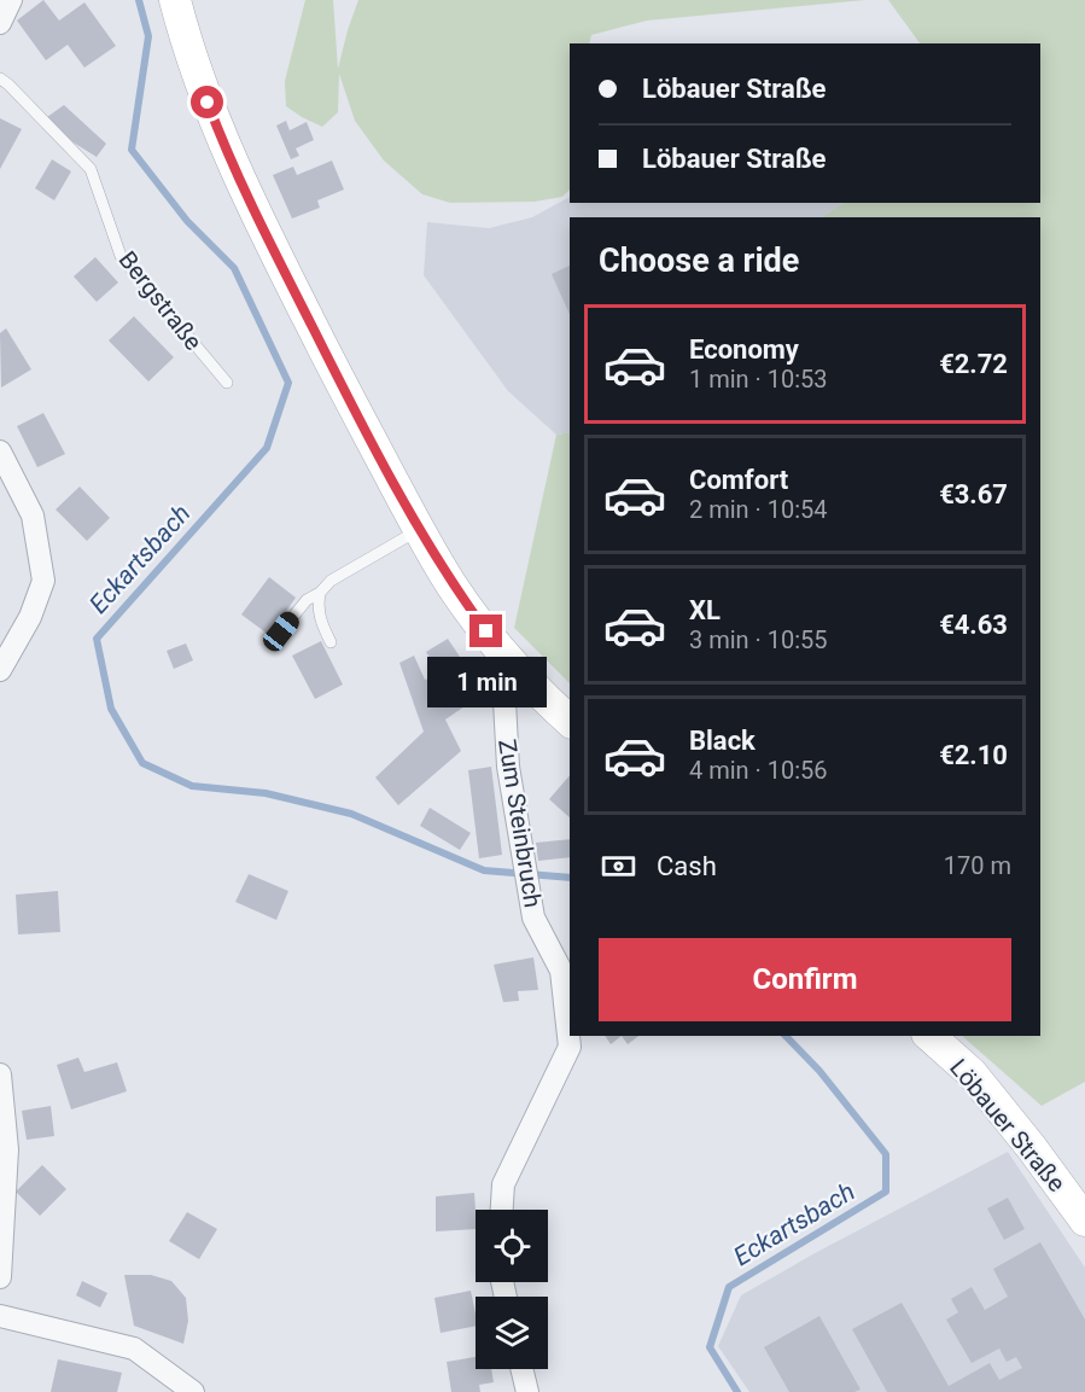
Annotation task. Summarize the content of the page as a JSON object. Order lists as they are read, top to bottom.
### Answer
{
  "streets": {
    "main road": ["Löbauer Straße"],
    "street": ["Zum Steinbruch"],
    "lane": ["Bergstraße"]
  },
  "water": ["Eckartsbach"],
  "page": {
    "banner": ["Löbauer Straße", "Löbauer Straße"],
    "heading": "Choose a ride",
    "list": [
      {
        "name": "Economy",
        "note": "1 min · 10:53",
        "value": "€2.72"
      },
      {
        "name": "Comfort",
        "note": "2 min · 10:54",
        "value": "€3.67"
      },
      {
        "name": "XL",
        "note": "3 min · 10:55",
        "value": "€4.63"
      },
      {
        "name": "Black",
        "note": "4 min · 10:56",
        "value": "€2.10"
      }
    ],
    "bubble": "1 min",
    "pay": ["Cash", "170 m"],
    "buttons": "Confirm"
  }
}
